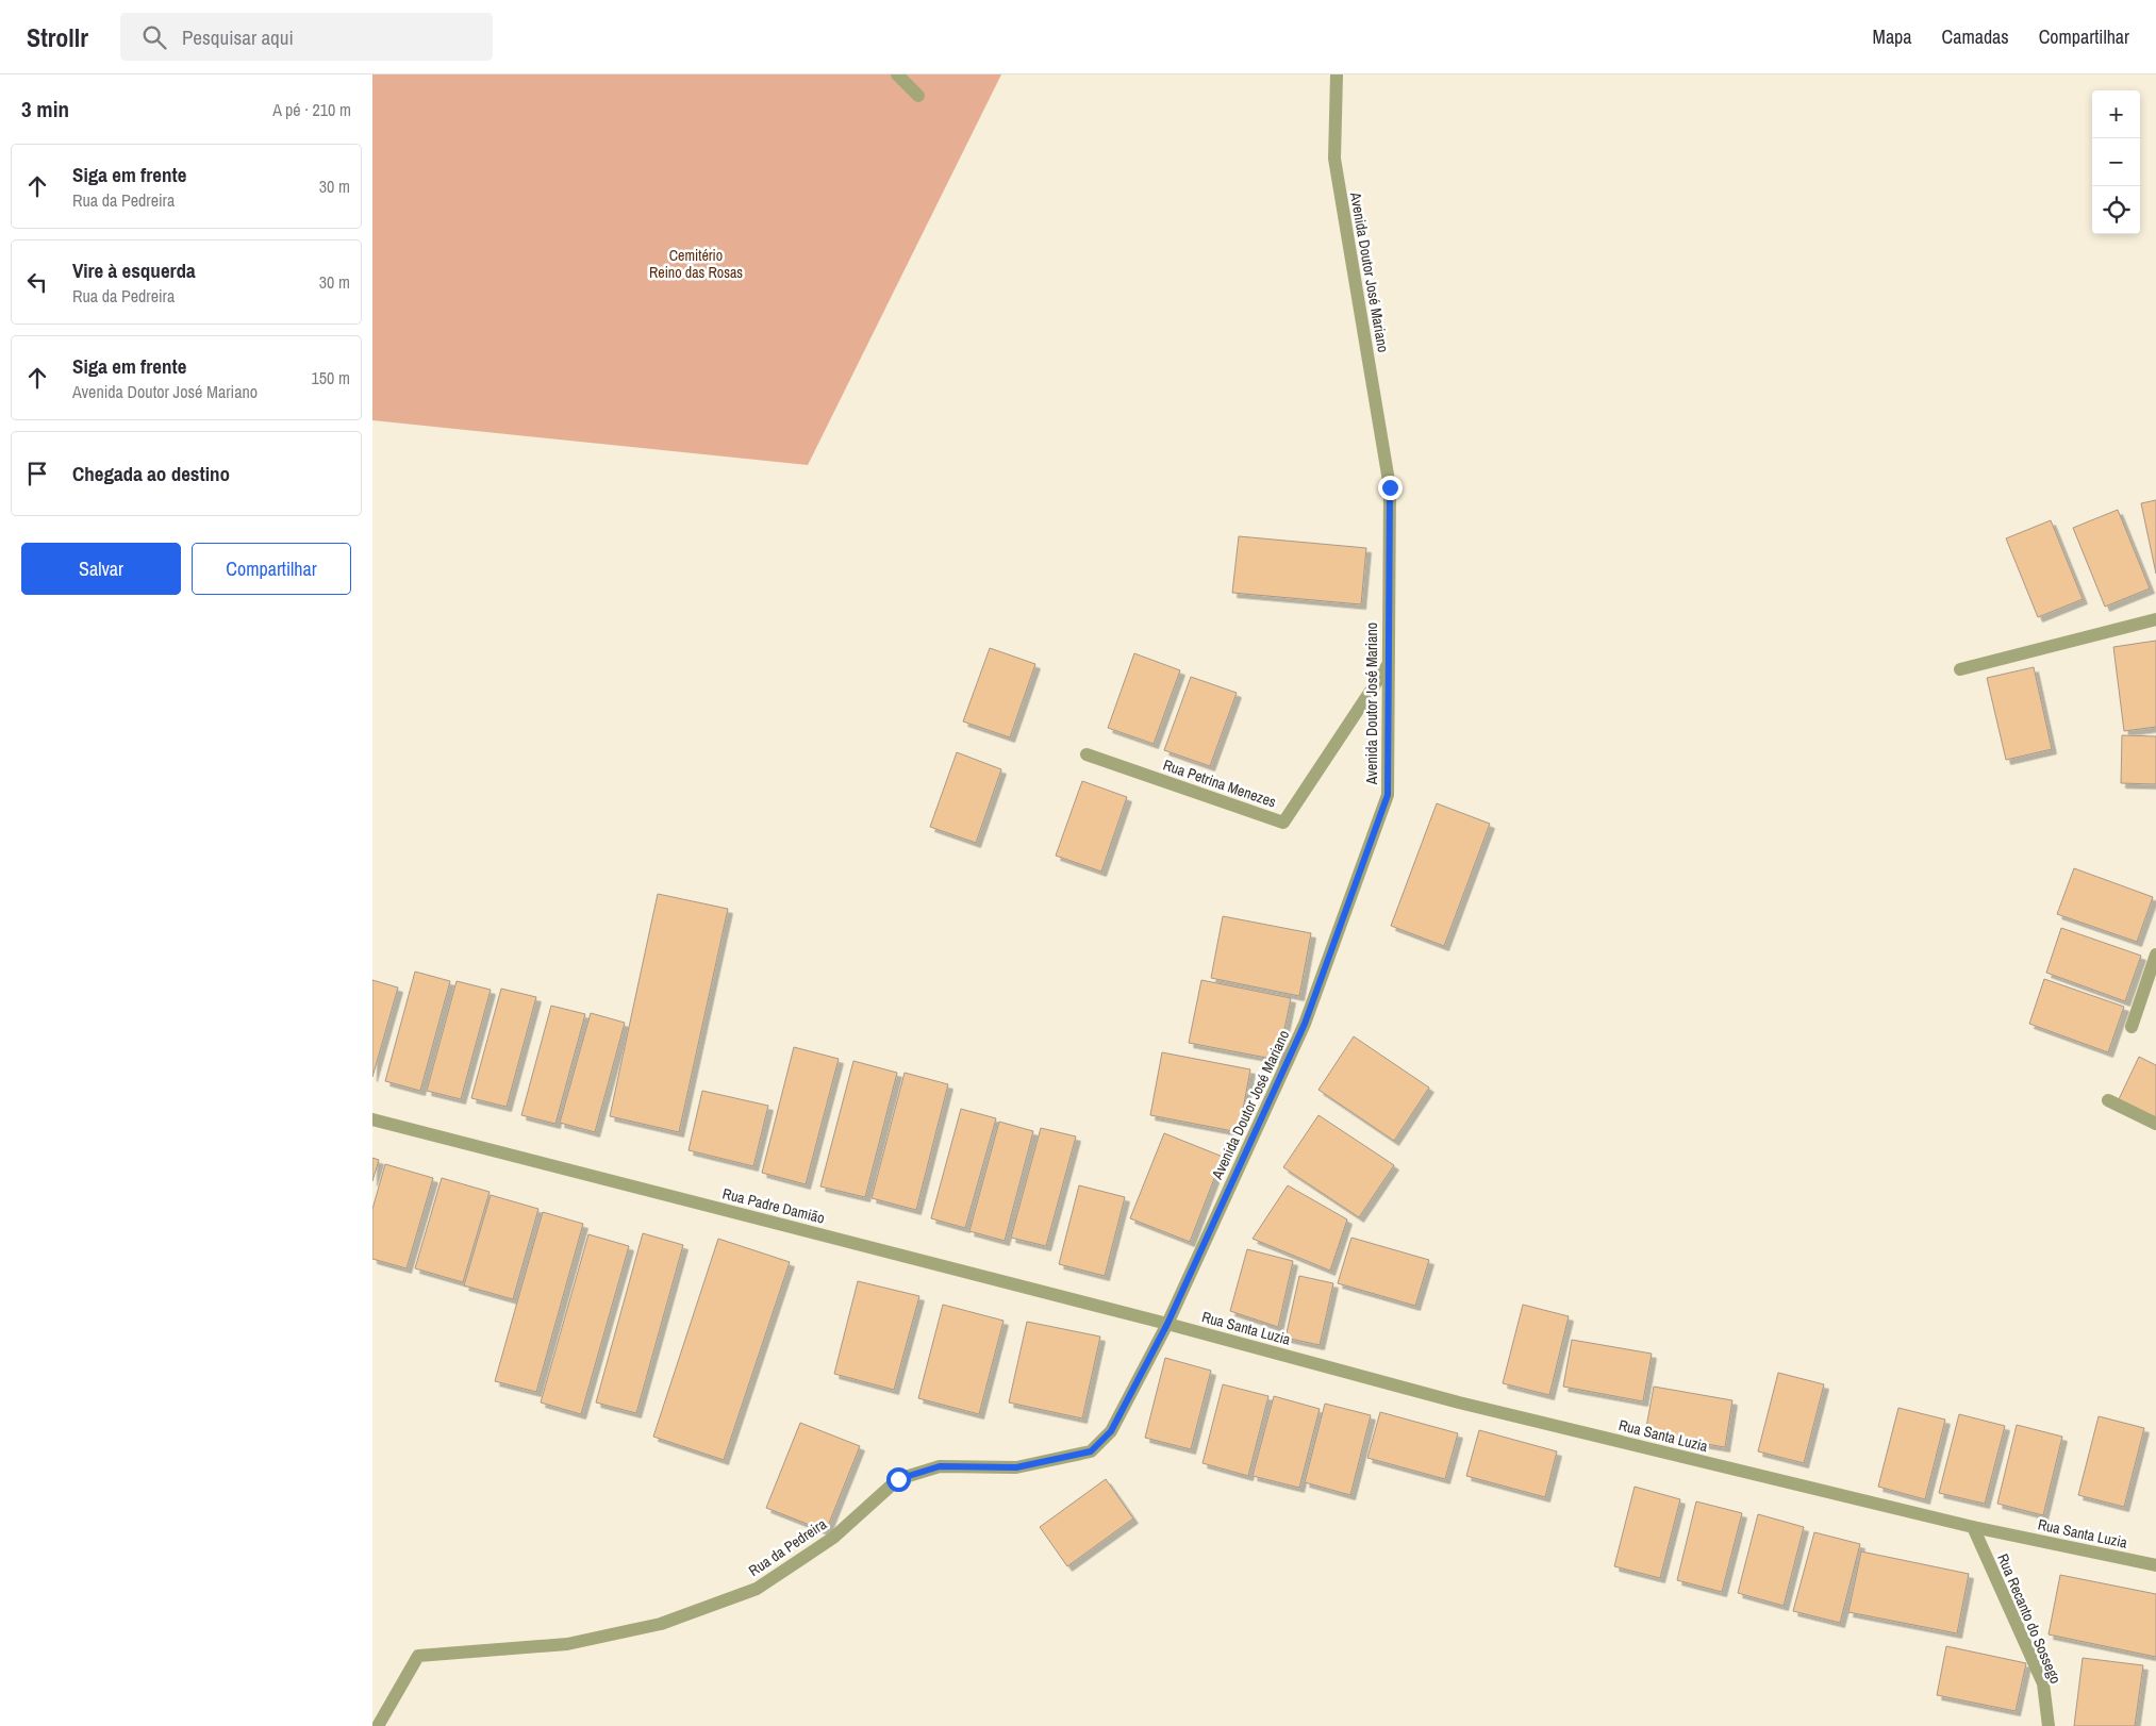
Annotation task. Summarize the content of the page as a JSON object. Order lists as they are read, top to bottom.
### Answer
{
  "streets": {
    "street": [
      "Avenida Doutor José Mariano",
      "Rua Petrina Menezes",
      "Rua Padre Damião",
      "Rua Santa Luzia",
      "Rua da Pedreira",
      "Rua Recanto do Sossego"
    ]
  },
  "crossings": [
    ["Avenida Doutor José Mariano", "Rua Petrina Menezes"],
    ["Avenida Doutor José Mariano", "Rua Padre Damião"],
    ["Avenida Doutor José Mariano", "Rua Santa Luzia"],
    ["Avenida Doutor José Mariano", "Rua da Pedreira"],
    ["Rua Padre Damião", "Rua Santa Luzia"],
    ["Rua Padre Damião", "Rua da Pedreira"],
    ["Rua Santa Luzia", "Rua da Pedreira"],
    ["Rua Santa Luzia", "Rua Recanto do Sossego"]
  ],
  "parks": ["Cemitério Reino das Rosas"],
  "page": {
    "header": "Strollr",
    "search": "Pesquisar aqui",
    "nav": ["Mapa", "Camadas", "Compartilhar"],
    "heading": ["3 min", "A pé · 210 m"],
    "map_buttons": ["+", "−"],
    "list": [
      ["Siga em frente", "Rua da Pedreira", "30 m"],
      ["Vire à esquerda", "Rua da Pedreira", "30 m"],
      ["Siga em frente", "Avenida Doutor José Mariano", "150 m"],
      "Chegada ao destino"
    ],
    "buttons": ["Salvar", "Compartilhar"]
  }
}
